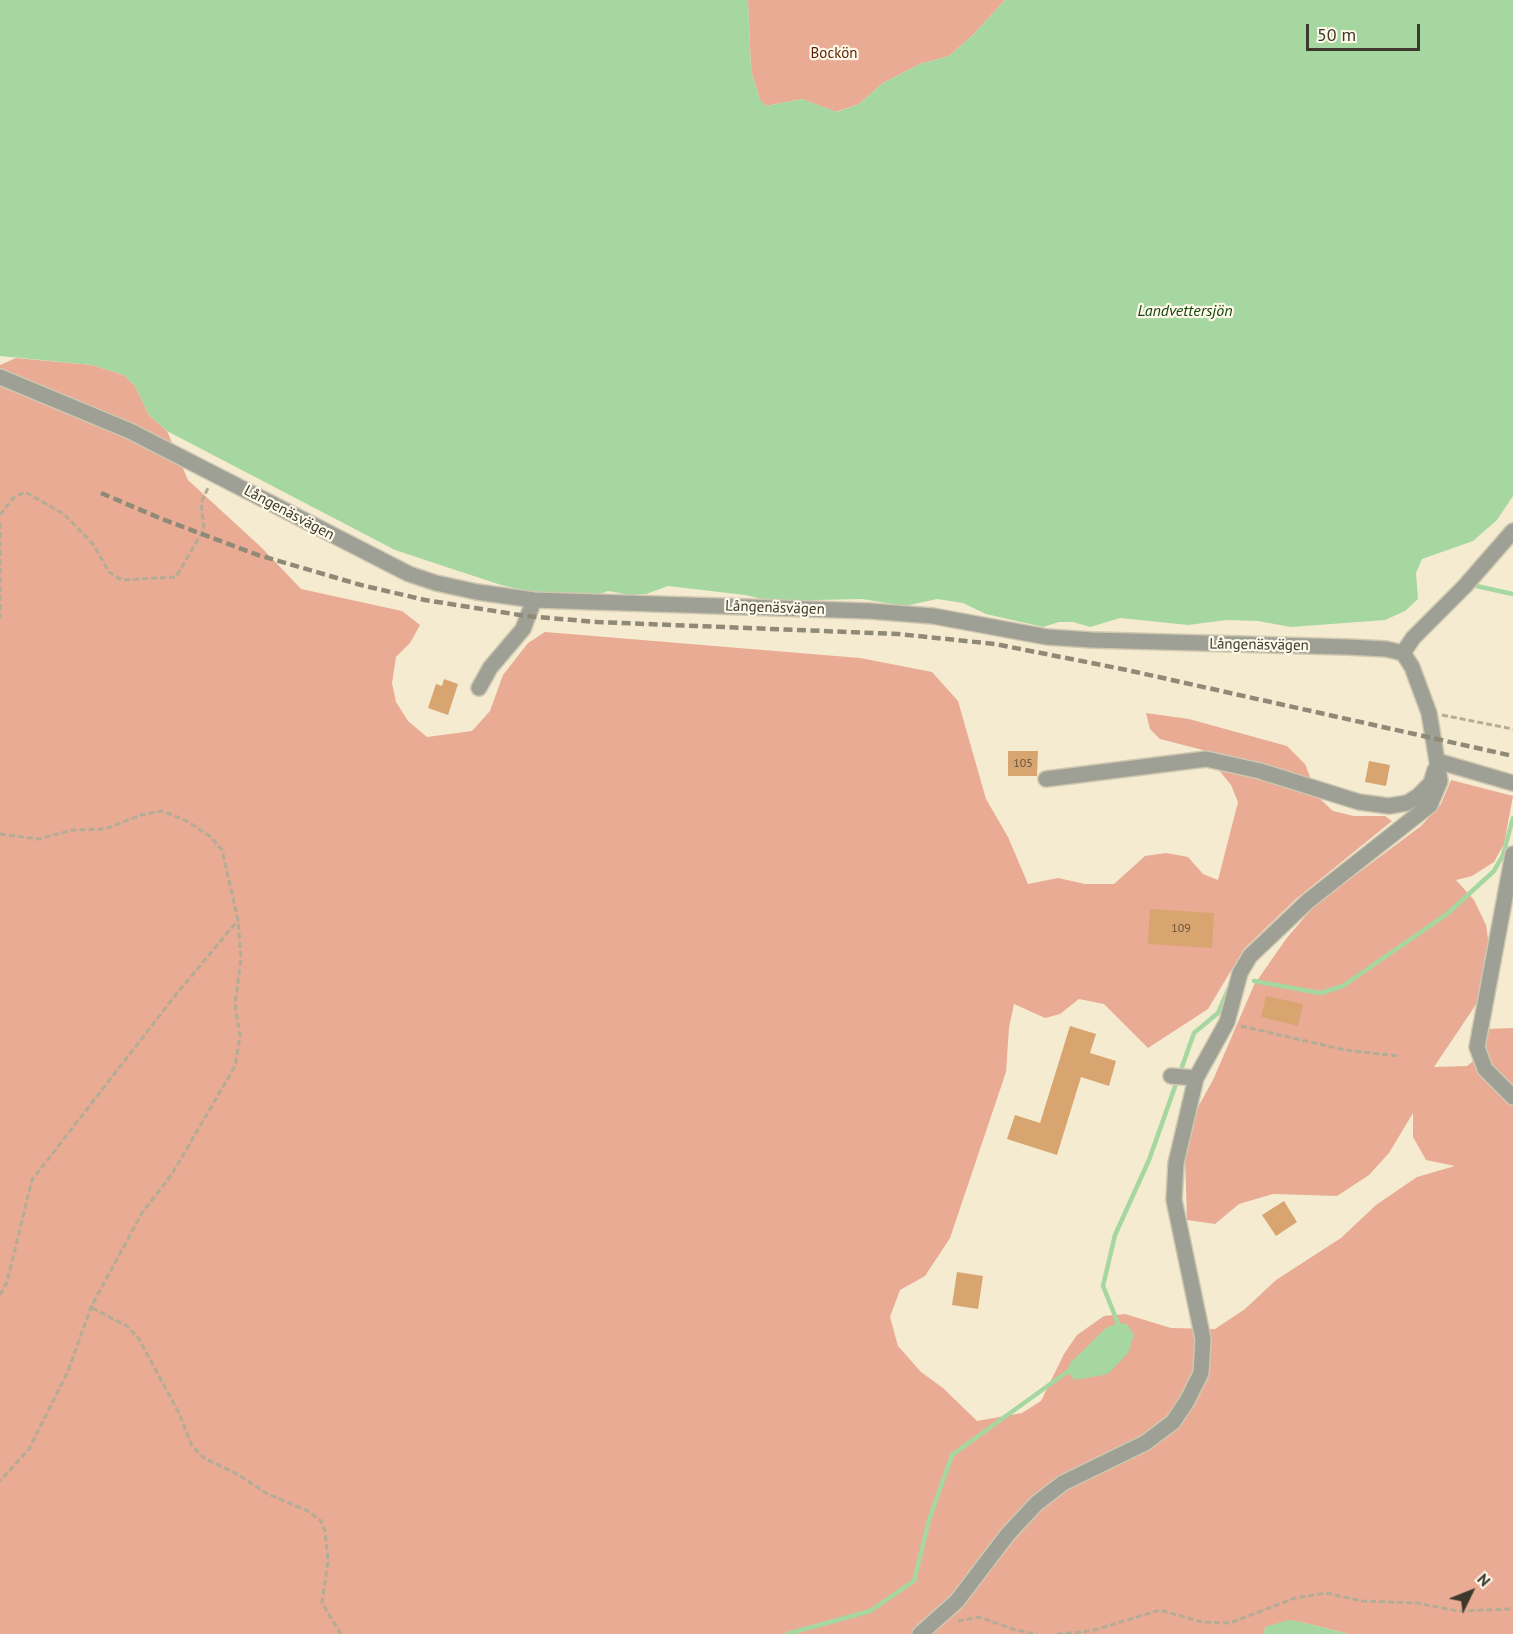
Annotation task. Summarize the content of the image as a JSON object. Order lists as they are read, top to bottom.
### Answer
{
  "streets": {
    "street": ["Långenäsvägen"]
  },
  "water": ["Landvettersjön"],
  "parks": ["Bockön"],
  "house_numbers": ["105", "109"],
  "scale_bar": "50 m",
  "north": "top right"
}
